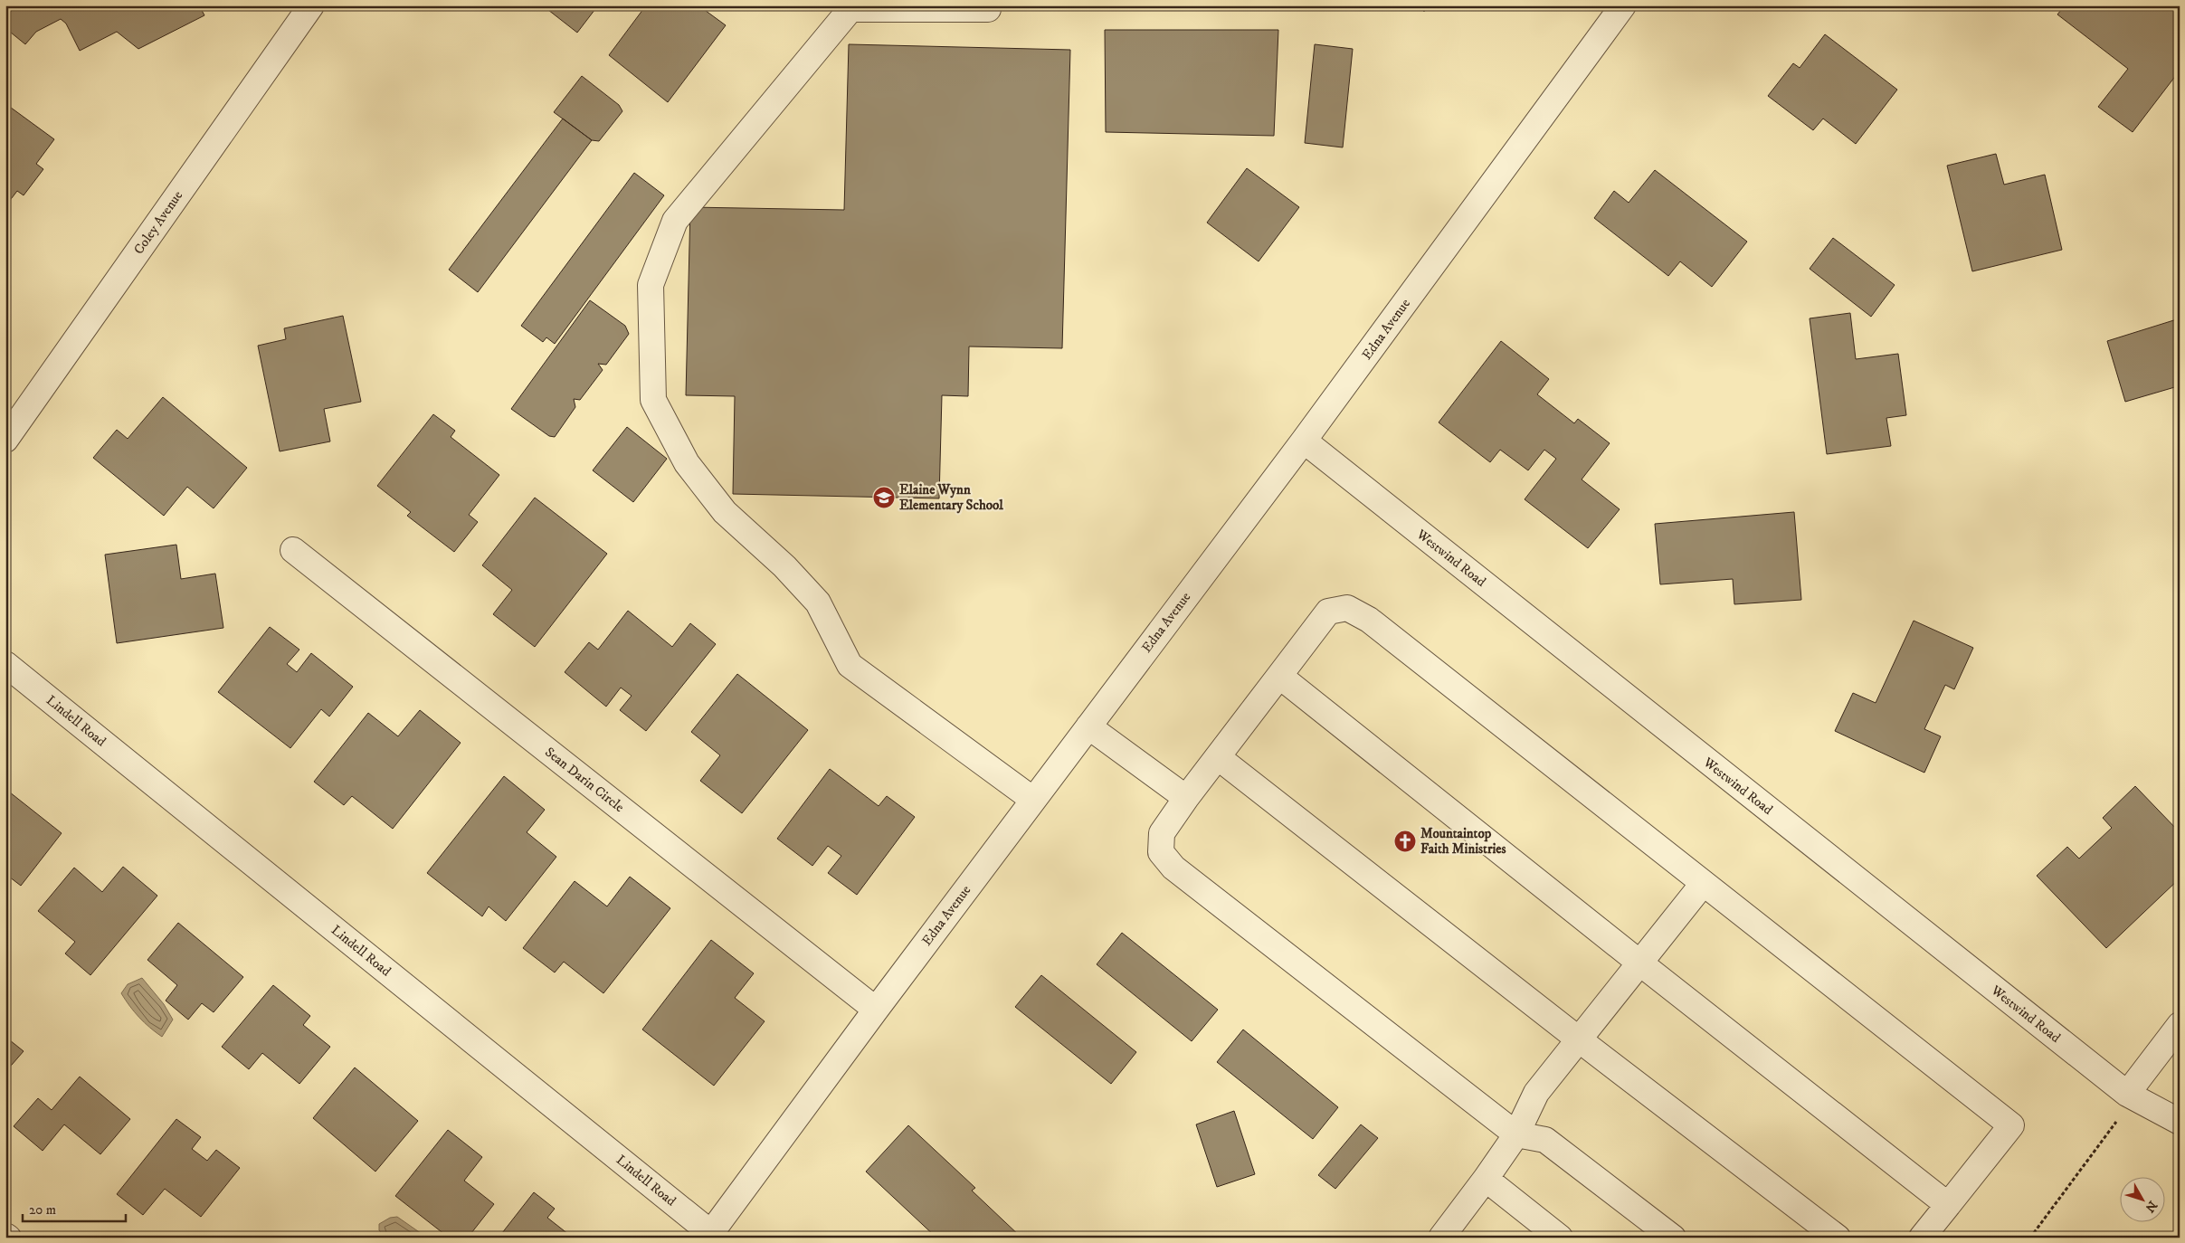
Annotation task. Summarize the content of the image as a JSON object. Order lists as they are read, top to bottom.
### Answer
{
  "streets": {
    "street": [
      "Coley Avenue",
      "Edna Avenue",
      "Westwind Road",
      "Lindell Road",
      "Sean Darin Circle"
    ]
  },
  "crossings": [
    ["Edna Avenue", "Westwind Road"],
    ["Edna Avenue", "Lindell Road"],
    ["Edna Avenue", "Sean Darin Circle"]
  ],
  "places": {
    "school or university": ["Elaine Wynn Elementary School"],
    "church": ["Mountaintop Faith Ministries"]
  },
  "scale_bar": "20 m",
  "north": "bottom right"
}
